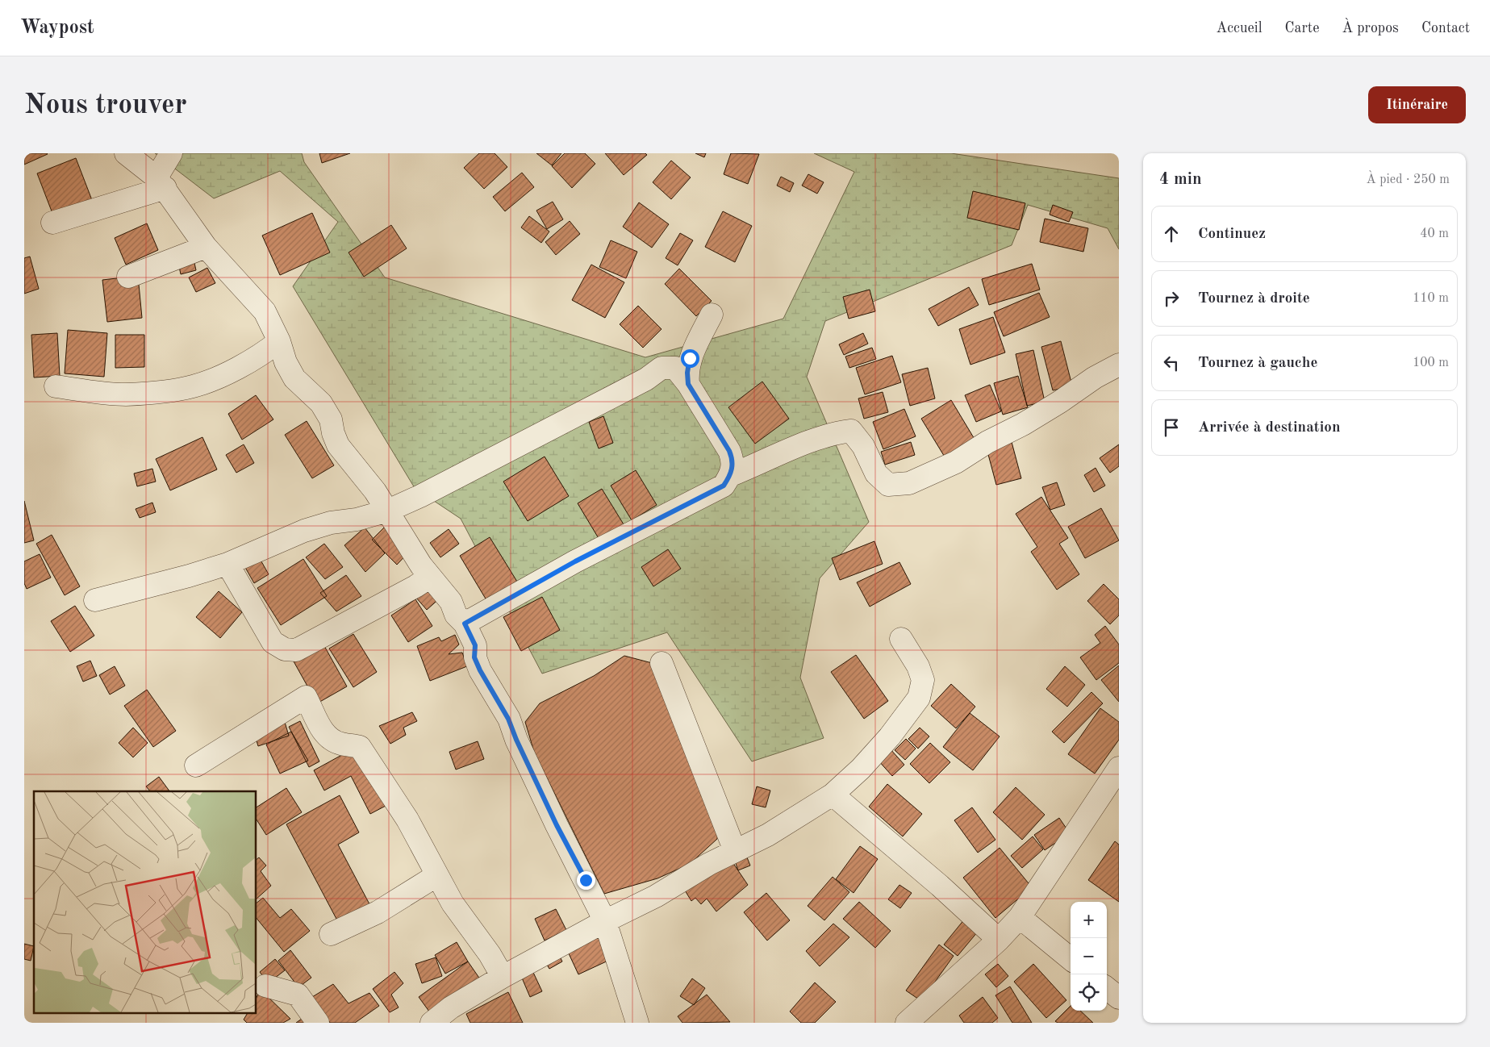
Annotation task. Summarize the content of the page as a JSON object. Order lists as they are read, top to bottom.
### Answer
{
  "page": {
    "header": "Waypost",
    "nav": [
      "Accueil",
      "Carte",
      "À propos",
      "Contact"
    ],
    "buttons": "Itinéraire",
    "title": "Nous trouver",
    "heading": ["4 min", "À pied · 250 m"],
    "list": [
      ["Continuez", "40 m"],
      ["Tournez à droite", "110 m"],
      ["Tournez à gauche", "100 m"],
      "Arrivée à destination"
    ],
    "map_buttons": ["+", "−"]
  }
}
